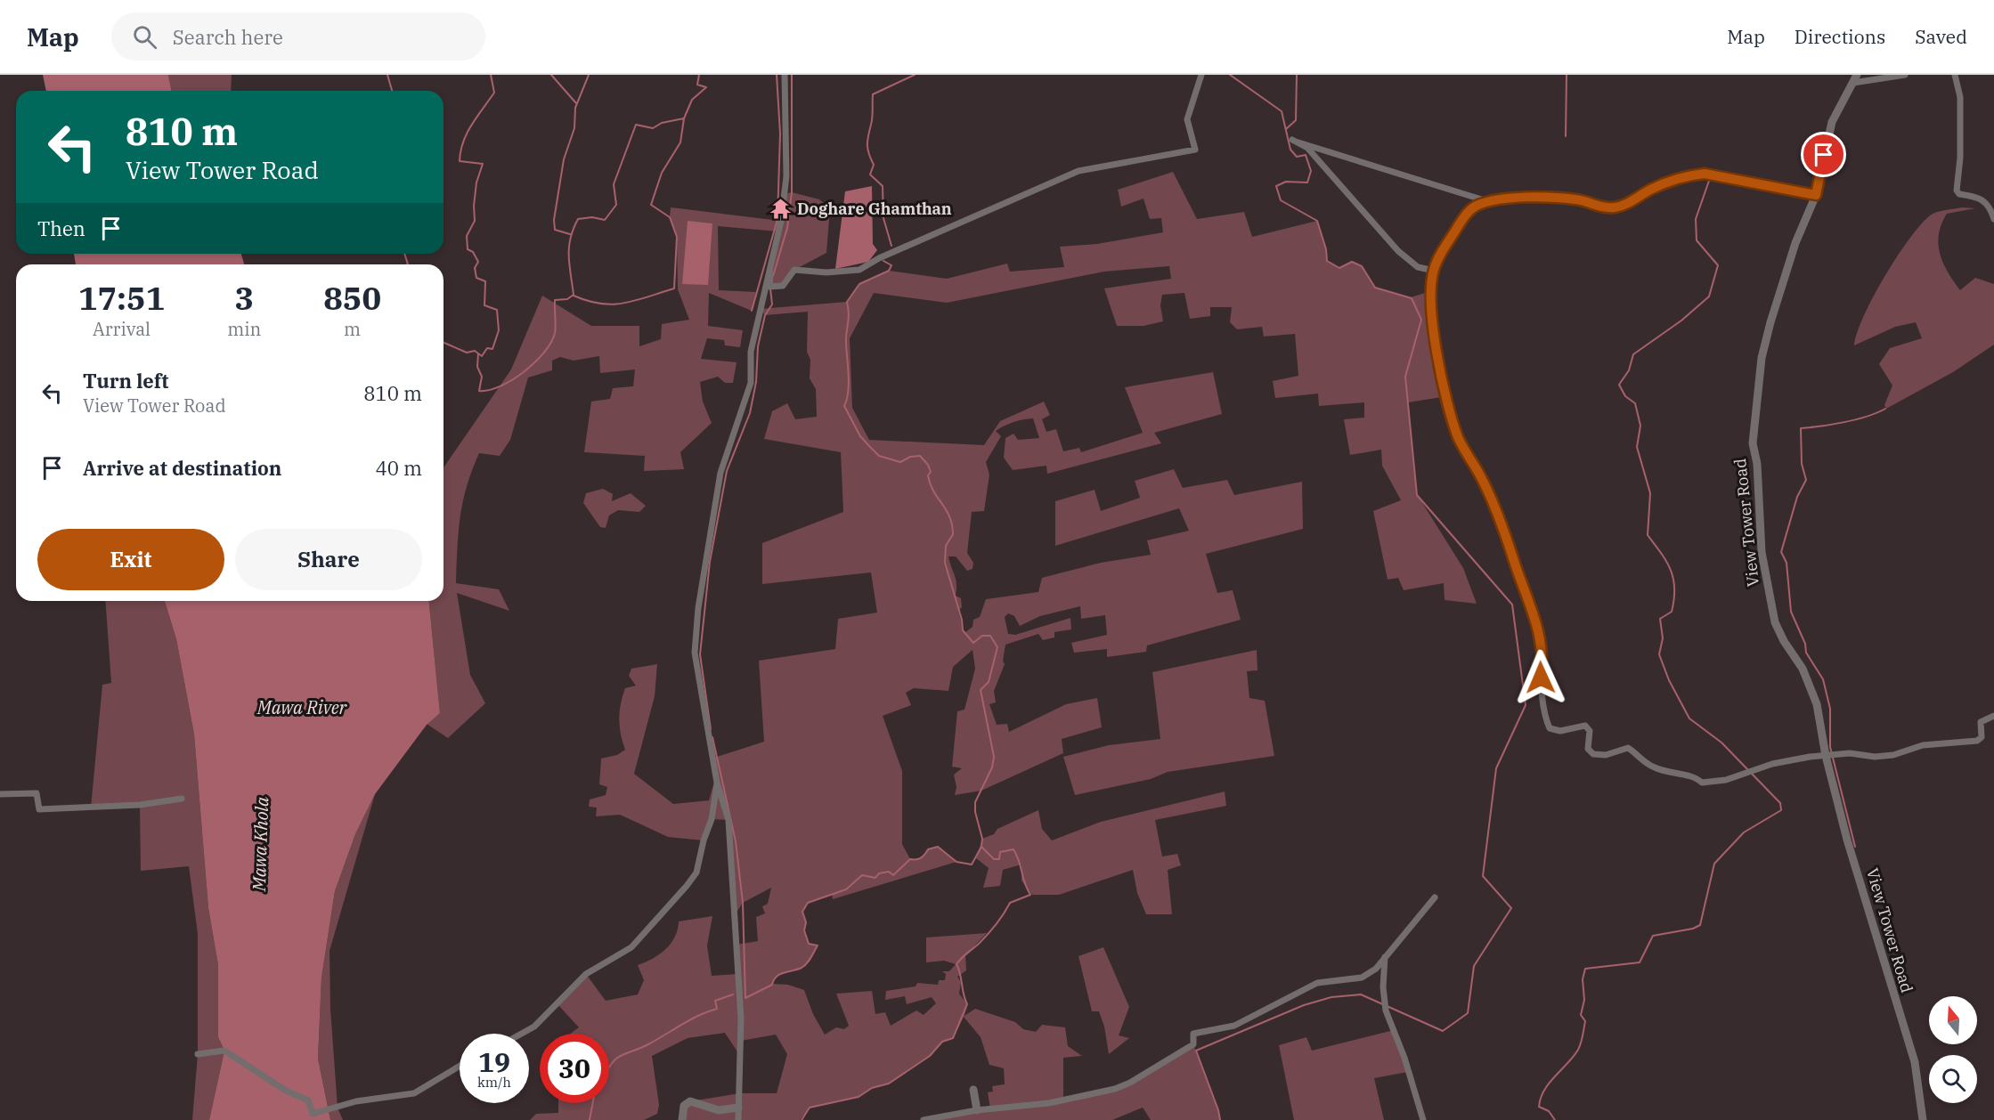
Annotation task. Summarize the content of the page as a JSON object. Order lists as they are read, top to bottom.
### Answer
{
  "streets": {
    "street": ["View Tower Road"]
  },
  "water": ["Mawa River", "Mawa Khola"],
  "places": {
    "temple": ["Doghare Ghamthan"]
  },
  "north": "top",
  "page": {
    "header": "Map",
    "search": "Search here",
    "nav": ["Map", "Directions", "Saved"],
    "turn": ["810 m", "View Tower Road"],
    "then": "Then",
    "eta": [
      "17:51",
      "Arrival",
      "3",
      "min",
      "850",
      "m"
    ],
    "list": [
      {
        "name": "Turn left",
        "note": "View Tower Road",
        "value": "810 m"
      },
      {
        "name": "Arrive at destination",
        "value": "40 m"
      }
    ],
    "buttons": ["Exit", "Share"],
    "speed": "19 km/h",
    "limit": "30"
  }
}
